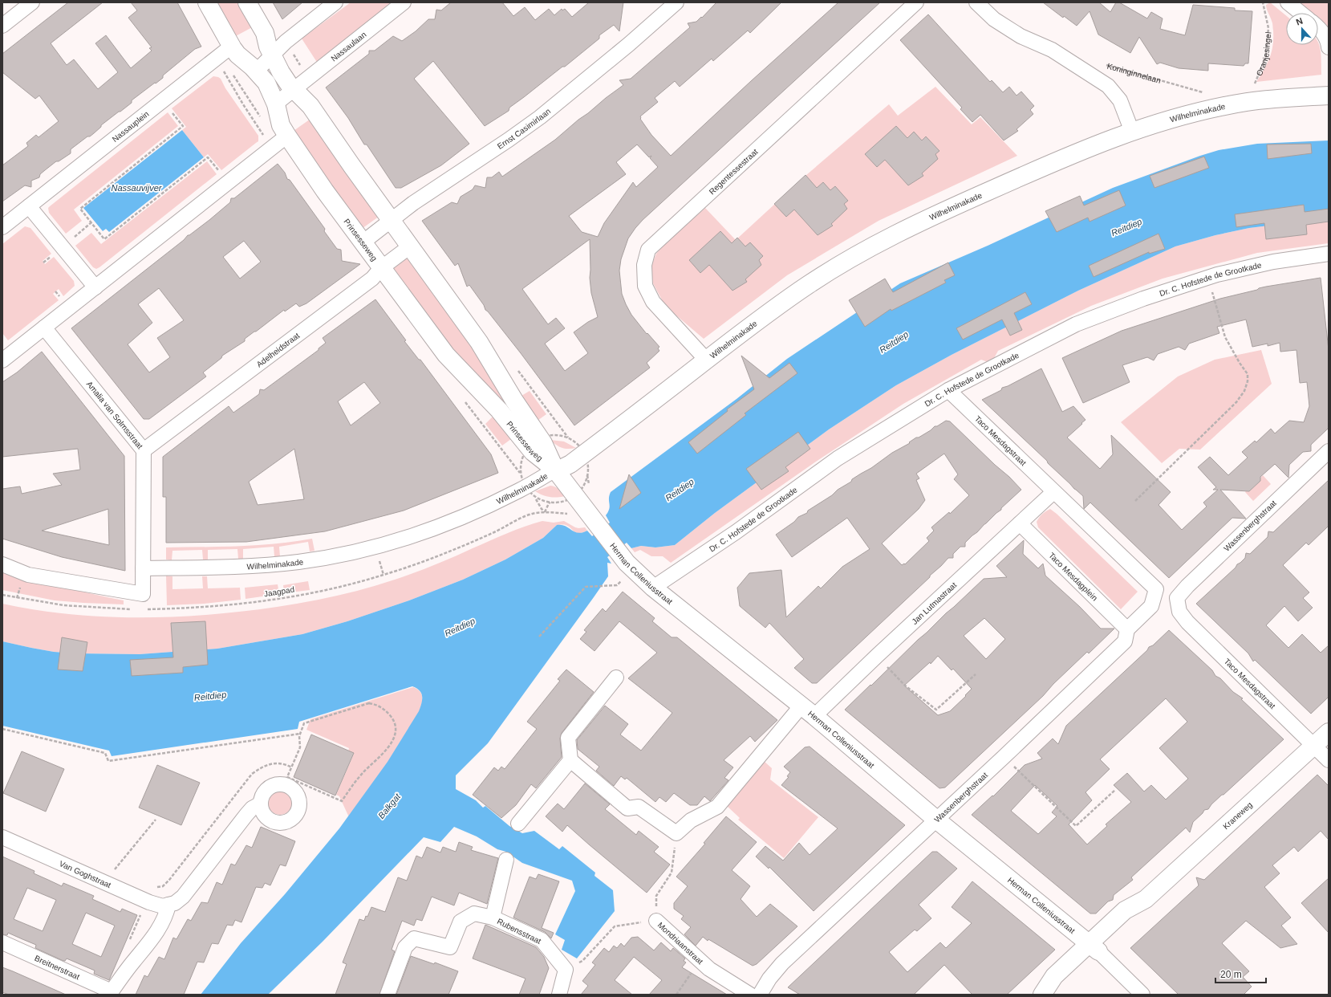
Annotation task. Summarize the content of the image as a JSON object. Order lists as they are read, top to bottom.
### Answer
{
  "streets": {
    "street": [
      "Nassaulaan",
      "Wilhelminakade",
      "Nassauplein",
      "Ernst Casimirlaan",
      "Regentessestraat",
      "Prinsesseweg",
      "Dr. C. Hofstede de Grootkade",
      "Adelheidstraat",
      "Amalia van Solmsstraat",
      "Taco Mesdagstraat",
      "Wassenberghstraat",
      "Herman Colleniusstraat",
      "Taco Mesdagplein",
      "Jan Lutmastraat",
      "Kraneweg",
      "Van Goghstraat",
      "Rubensstraat",
      "Mondriaanstraat",
      "Breitnerstraat"
    ],
    "path": ["Oranjesingel", "Koninginnelaan", "Jaagpad"]
  },
  "crossings": [
    ["Nassaulaan", "Prinsesseweg"],
    ["Wilhelminakade", "Regentessestraat"],
    ["Wilhelminakade", "Prinsesseweg"],
    ["Wilhelminakade", "Amalia van Solmsstraat"],
    ["Wilhelminakade", "Herman Colleniusstraat"],
    ["Nassauplein", "Prinsesseweg"],
    ["Ernst Casimirlaan", "Prinsesseweg"],
    ["Prinsesseweg", "Adelheidstraat"],
    ["Prinsesseweg", "Herman Colleniusstraat"],
    ["Dr. C. Hofstede de Grootkade", "Taco Mesdagstraat"],
    ["Dr. C. Hofstede de Grootkade", "Herman Colleniusstraat"],
    ["Adelheidstraat", "Amalia van Solmsstraat"],
    ["Taco Mesdagstraat", "Wassenberghstraat"],
    ["Taco Mesdagstraat", "Jan Lutmastraat"],
    ["Taco Mesdagstraat", "Kraneweg"],
    ["Wassenberghstraat", "Herman Colleniusstraat"],
    ["Wassenberghstraat", "Taco Mesdagplein"],
    ["Wassenberghstraat", "Jan Lutmastraat"],
    ["Herman Colleniusstraat", "Jan Lutmastraat"],
    ["Herman Colleniusstraat", "Kraneweg"],
    ["Taco Mesdagplein", "Jan Lutmastraat"],
    ["Van Goghstraat", "Breitnerstraat"]
  ],
  "water": ["Nassauvijver", "Reitdiep", "Balkgat"],
  "scale_bar": "20 m",
  "north": "top"
}
